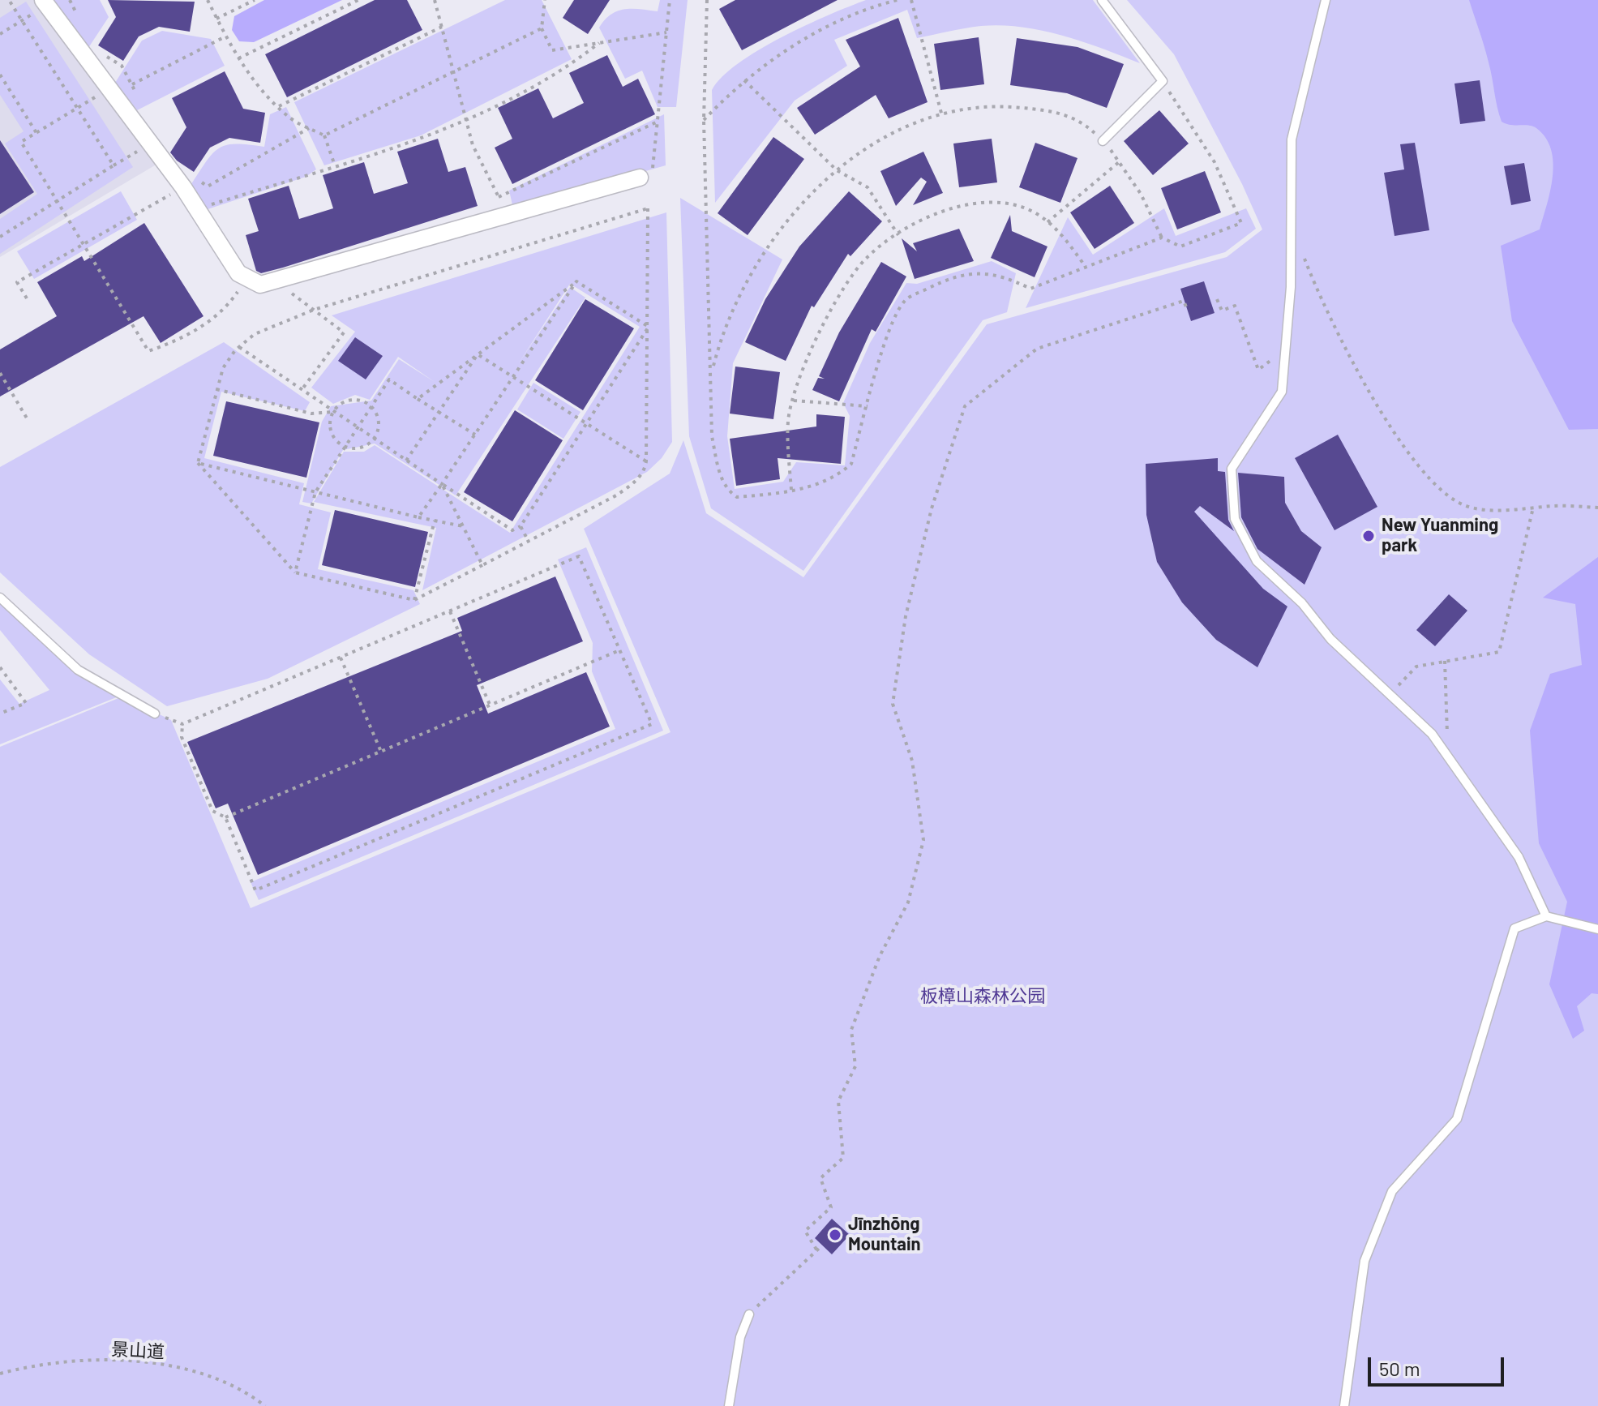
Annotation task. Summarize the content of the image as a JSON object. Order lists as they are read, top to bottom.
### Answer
{
  "streets": {
    "path": ["景山道"]
  },
  "parks": ["板樟山森林公园"],
  "places": ["New Yuanming park", "Jīnzhōng Mountain"],
  "scale_bar": "50 m"
}
